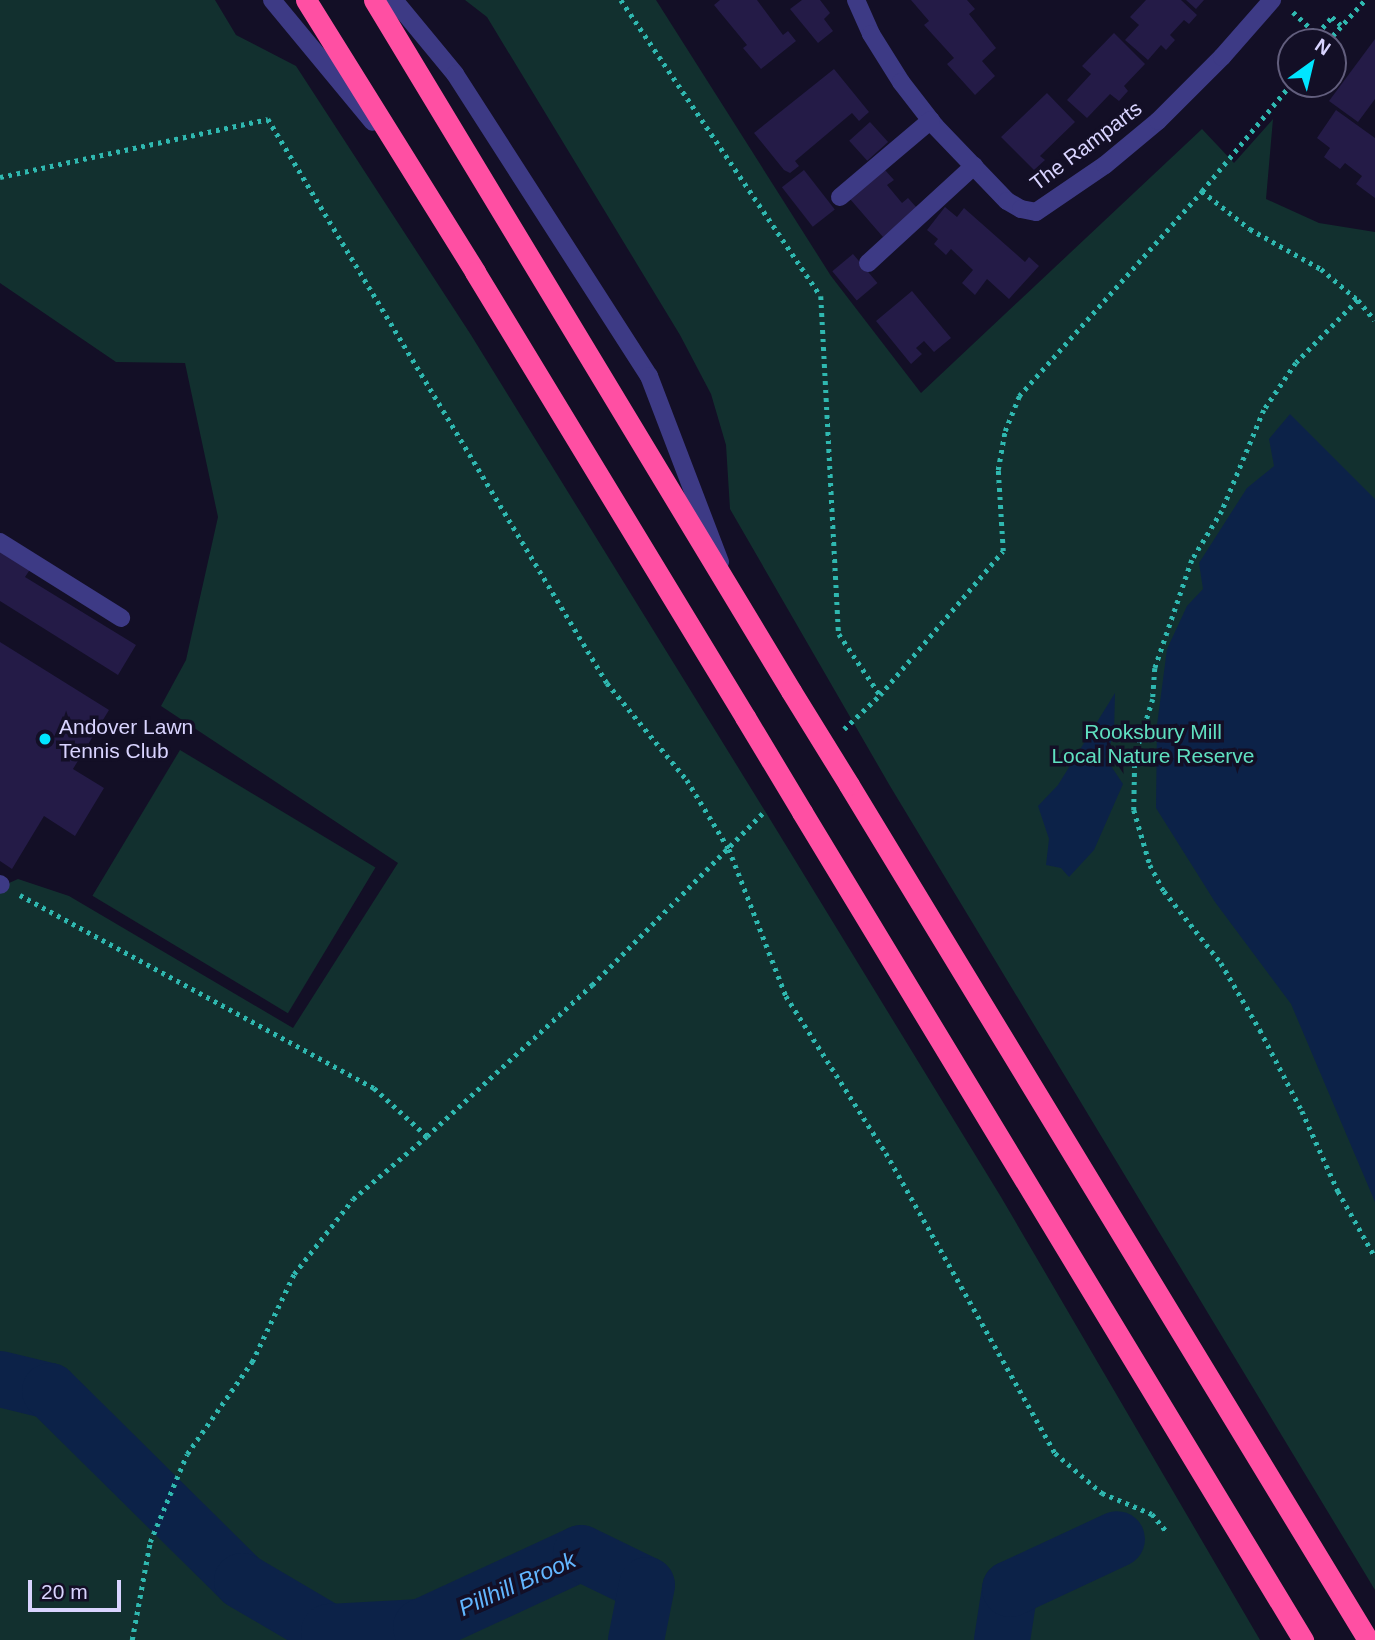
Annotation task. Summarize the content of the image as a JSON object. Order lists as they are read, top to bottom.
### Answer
{
  "streets": {
    "street": ["The Ramparts"]
  },
  "water": ["Pillhill Brook"],
  "parks": ["Rooksbury Mill Local Nature Reserve"],
  "places": ["Andover Lawn Tennis Club"],
  "scale_bar": "20 m",
  "north": "top right"
}
